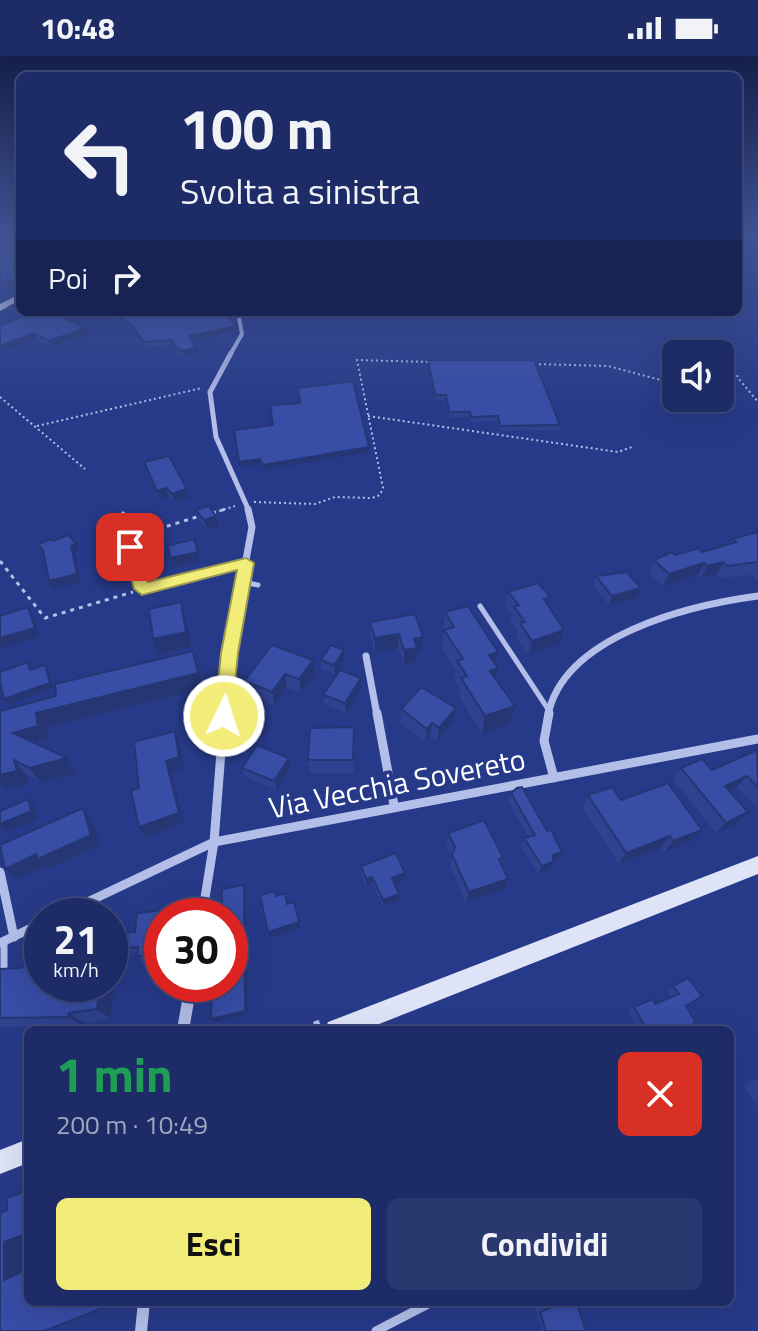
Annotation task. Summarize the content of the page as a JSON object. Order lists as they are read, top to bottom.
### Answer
{
  "streets": {
    "street": ["Via Vecchia Sovereto"]
  },
  "page": {
    "status": "10:48",
    "turn": ["100 m", "Svolta a sinistra"],
    "then": "Poi",
    "speed": "21 km/h",
    "limit": "30",
    "heading": ["1 min", "200 m · 10:49"],
    "buttons": ["Esci", "Condividi"]
  }
}
